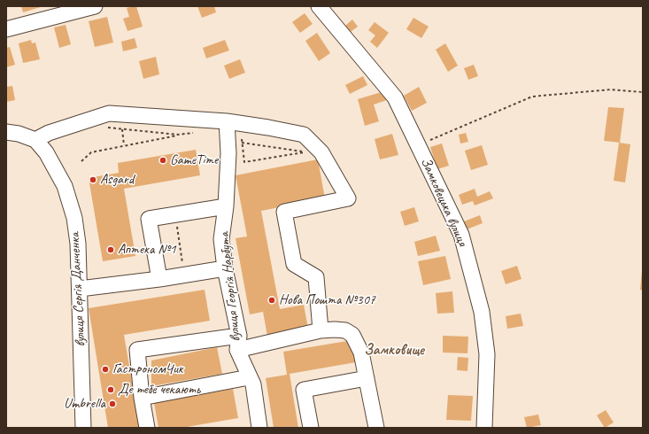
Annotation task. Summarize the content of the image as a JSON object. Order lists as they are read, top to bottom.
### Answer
{
  "streets": {
    "street": ["Замковецька вулиця", "вулиця Георгія Нарбута", "вулиця Сергія Данченка"]
  },
  "districts": ["Замковище"],
  "places": [
    "GameTime",
    "Asgard",
    "Аптека №1",
    "Нова Пошта №307",
    "ГастрономЧик",
    "Де тебе чекають",
    "Umbrella"
  ]
}
